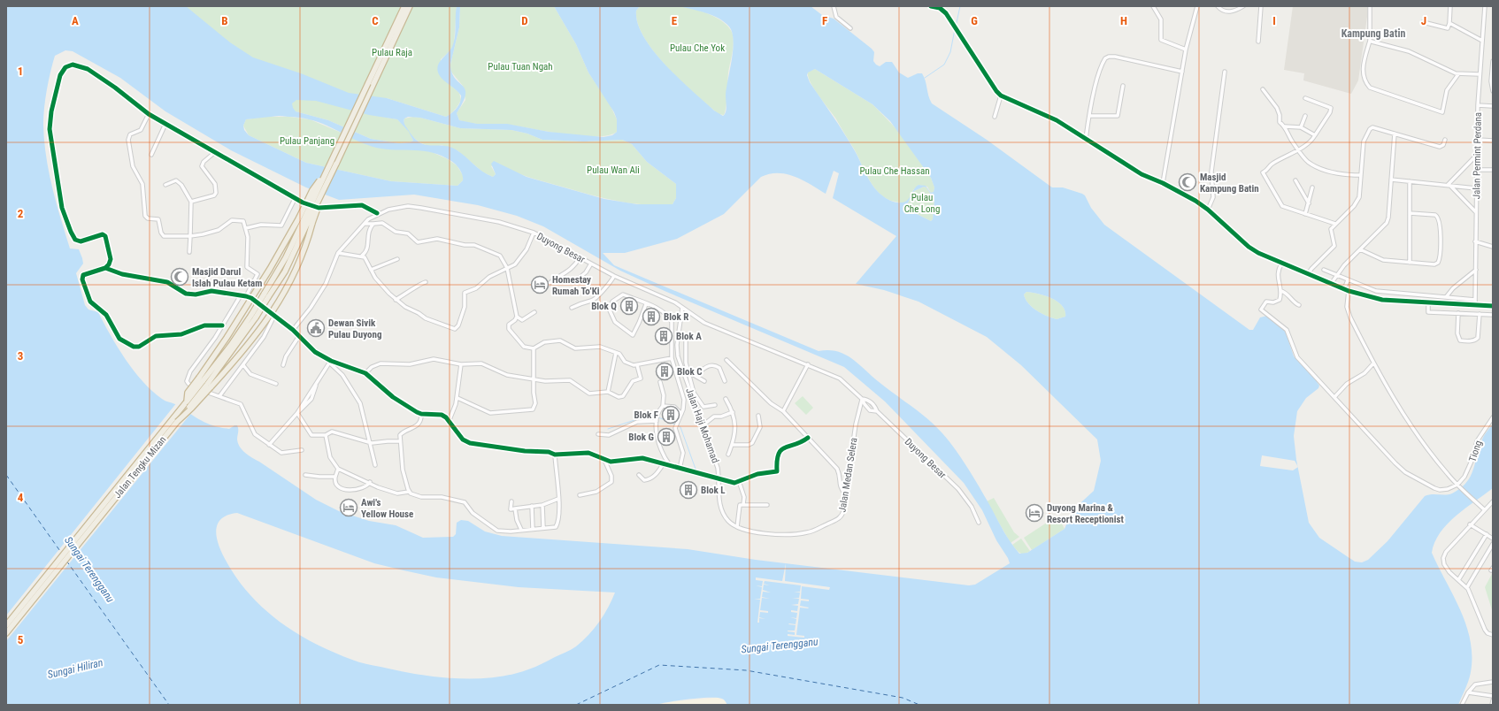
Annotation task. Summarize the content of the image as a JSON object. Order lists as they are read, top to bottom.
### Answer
{
  "streets": {
    "highway": ["Jalan Tengku Mizan"],
    "street": [
      "Jalan Permint Perdana",
      "Duyong Besar",
      "Jalan Haji Mohamad",
      "Tiong",
      "Jalan Medan Selera"
    ]
  },
  "crossings": [
    ["Duyong Besar", "Jalan Haji Mohamad"],
    ["Duyong Besar", "Jalan Medan Selera"]
  ],
  "districts": ["Kampung Batin"],
  "water": ["Sungai Terengganu", "Sungai Hiliran"],
  "parks": [
    "Pulau Che Yok",
    "Pulau Raja",
    "Pulau Tuan Ngah",
    "Pulau Panjang",
    "Pulau Wan Ali",
    "Pulau Che Hassan",
    "Pulau Che Long"
  ],
  "places": {
    "mosque": ["Masjid Kampung Batin", "Masjid Darul Islah Pulau Ketam"],
    "hotel": ["Homestay Rumah To’Ki", "Awi's Yellow House", "Duyong Marina & Resort Receptionist"],
    "building": [
      "Blok Q",
      "Blok R",
      "Blok A",
      "Blok C",
      "Blok F",
      "Blok G",
      "Blok L"
    ],
    "public building": ["Dewan Sivik Pulau Duyong"]
  },
  "grid": {
    "columns": [
      "A",
      "B",
      "C",
      "D",
      "E",
      "F",
      "G",
      "H",
      "I",
      "J"
    ],
    "rows": [
      "1",
      "2",
      "3",
      "4",
      "5"
    ]
  }
}
